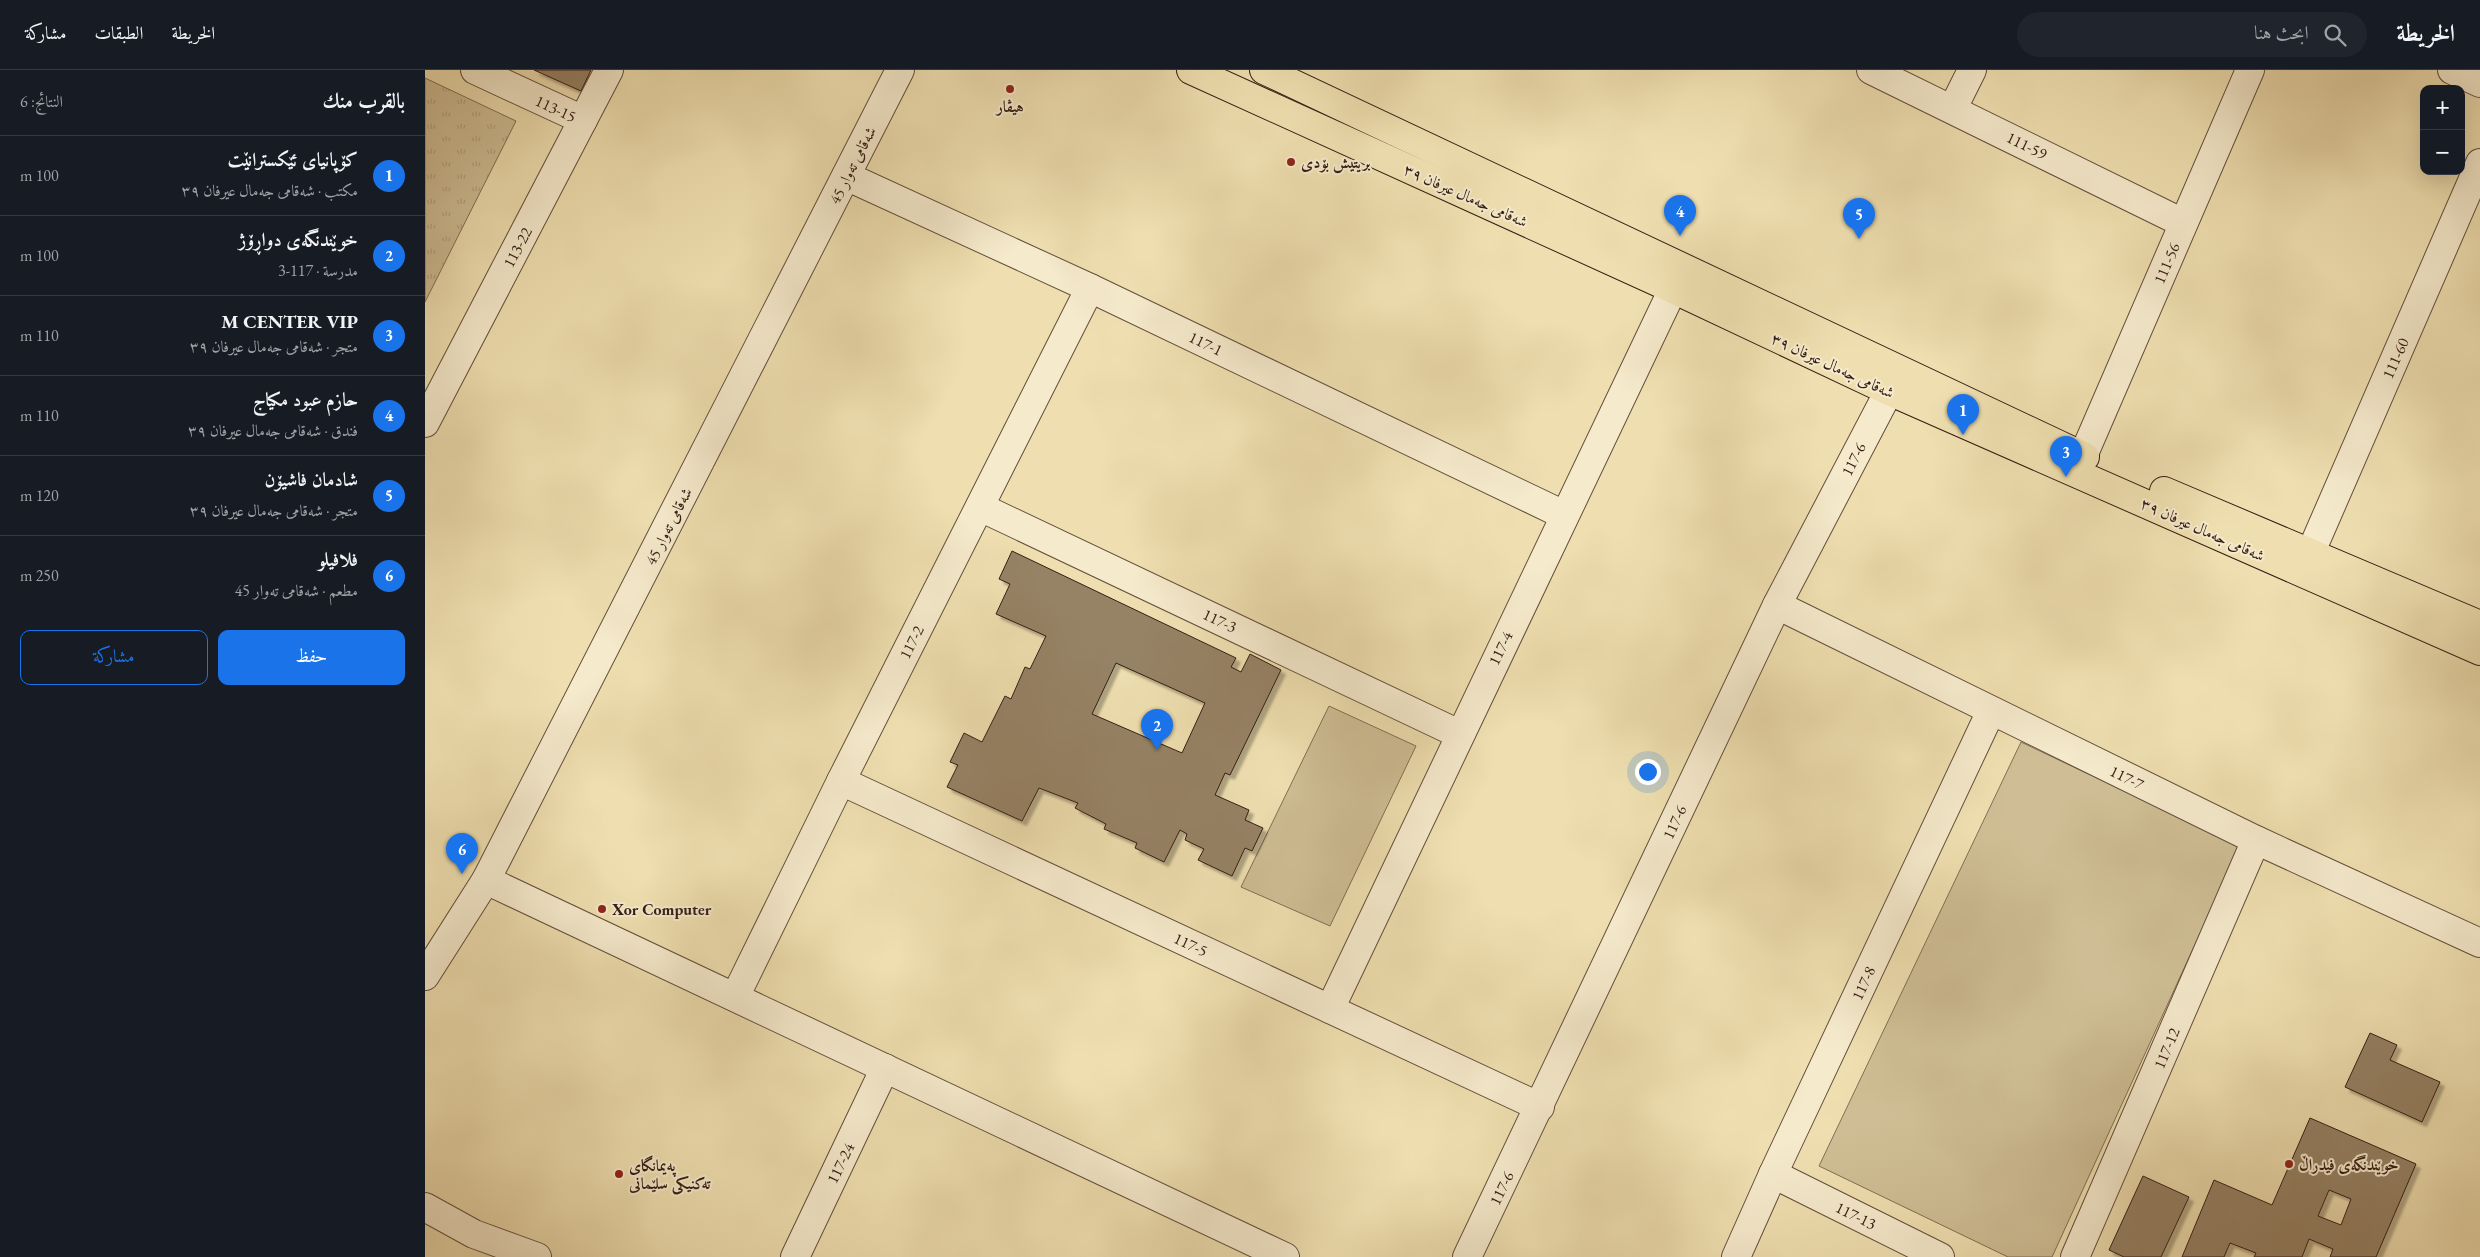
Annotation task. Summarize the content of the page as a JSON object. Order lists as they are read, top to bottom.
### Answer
{
  "streets": {
    "main road": ["شەقامی جەمال عیرفان ٣٩"],
    "street": [
      "113-15",
      "111-59",
      "شەقامی تەوار 45",
      "113-22",
      "111-56",
      "117-1",
      "111-60",
      "117-6",
      "117-3",
      "117-2",
      "117-4",
      "117-7",
      "117-5",
      "117-8",
      "117-12",
      "117-24",
      "117-13"
    ]
  },
  "crossings": [
    ["113-15", "113-22"],
    ["111-59", "111-56"],
    ["شەقامی تەوار 45", "117-1"],
    ["شەقامی جەمال عیرفان ٣٩", "111-56"],
    ["شەقامی جەمال عیرفان ٣٩", "111-60"],
    ["شەقامی جەمال عیرفان ٣٩", "117-6"],
    ["شەقامی جەمال عیرفان ٣٩", "117-4"],
    ["117-1", "117-2"],
    ["117-1", "117-4"],
    ["117-6", "117-7"],
    ["117-6", "117-5"],
    ["117-3", "117-2"],
    ["117-3", "117-4"],
    ["117-2", "117-5"],
    ["117-4", "117-5"],
    ["117-7", "117-8"],
    ["117-7", "117-12"],
    ["117-8", "117-13"]
  ],
  "places": [
    "هيڤار",
    "بریتیش بۆدی",
    "Xor Computer",
    "خوێندنگەی فیدراڵ",
    "پەیمانگای تەکنیکی سلێمانی"
  ],
  "page": {
    "header": "الخريطة",
    "search": "ابحث هنا",
    "nav": ["الخريطة", "الطبقات", "مشاركة"],
    "heading": ["بالقرب منك", "النتائج: 6"],
    "map_buttons": ["+", "−"],
    "list": [
      {
        "mark": "1",
        "name": "کۆپانیای ئێکسترانێت",
        "note": "مكتب · شەقامی جەمال عیرفان ٣٩",
        "value": "100 m"
      },
      {
        "mark": "2",
        "name": "خوێندنگەی دواڕۆژ",
        "note": "مدرسة · 117-3",
        "value": "100 m"
      },
      {
        "mark": "3",
        "name": "M CENTER VIP",
        "note": "متجر · شەقامی جەمال عیرفان ٣٩",
        "value": "110 m"
      },
      {
        "mark": "4",
        "name": "حازم عبود مكياج",
        "note": "فندق · شەقامی جەمال عیرفان ٣٩",
        "value": "110 m"
      },
      {
        "mark": "5",
        "name": "شادمان فاشیۆن",
        "note": "متجر · شەقامی جەمال عیرفان ٣٩",
        "value": "120 m"
      },
      {
        "mark": "6",
        "name": "فلافيلو",
        "note": "مطعم · شەقامی تەوار 45",
        "value": "250 m"
      }
    ],
    "pins": [
      "4",
      "5",
      "1",
      "3",
      "2",
      "6"
    ],
    "buttons": ["حفظ", "مشاركة"]
  }
}
